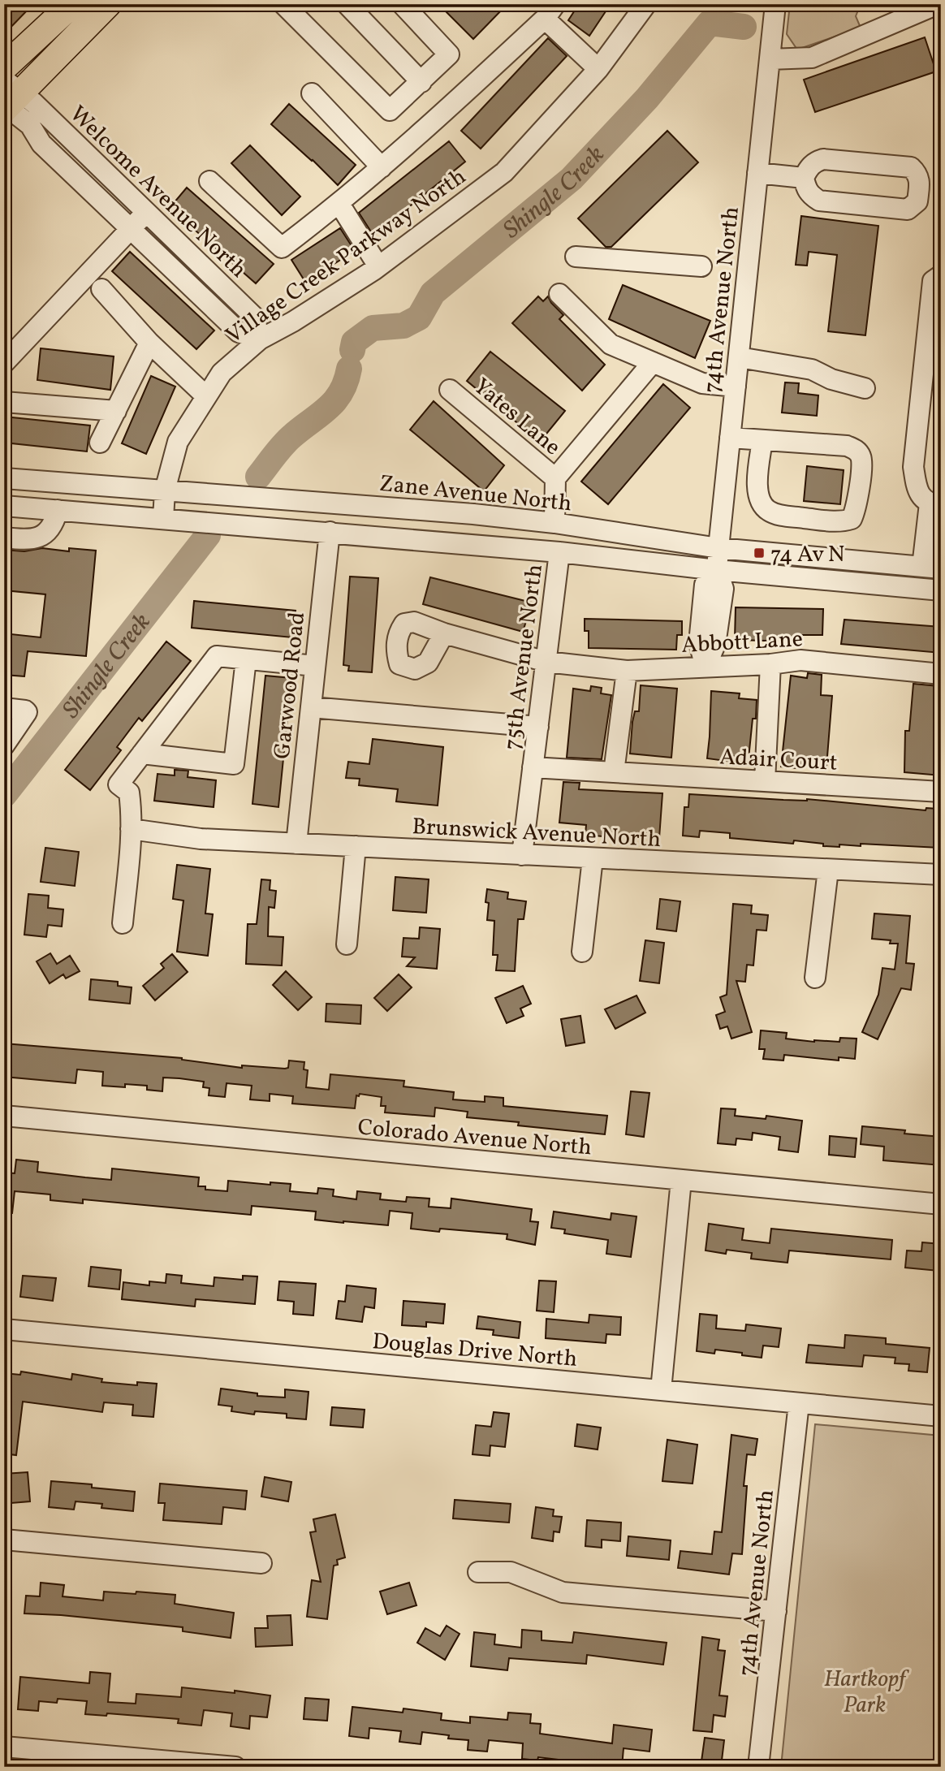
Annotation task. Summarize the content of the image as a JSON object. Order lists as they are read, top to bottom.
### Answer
{
  "streets": {
    "street": [
      "Welcome Avenue North",
      "Village Creek Parkway North",
      "74th Avenue North",
      "Yates Lane",
      "Zane Avenue North",
      "Abbott Lane",
      "75th Avenue North",
      "Garwood Road",
      "Adair Court",
      "Brunswick Avenue North",
      "Colorado Avenue North",
      "Douglas Drive North"
    ]
  },
  "crossings": [
    ["Welcome Avenue North", "Village Creek Parkway North"],
    ["Village Creek Parkway North", "Zane Avenue North"],
    ["74th Avenue North", "Zane Avenue North"],
    ["74th Avenue North", "Abbott Lane"],
    ["74th Avenue North", "Douglas Drive North"],
    ["Abbott Lane", "75th Avenue North"],
    ["75th Avenue North", "Adair Court"],
    ["75th Avenue North", "Brunswick Avenue North"],
    ["Garwood Road", "Brunswick Avenue North"]
  ],
  "water": ["Shingle Creek"],
  "parks": ["Hartkopf Park"],
  "places": {
    "transit": ["74 Av N"]
  }
}
